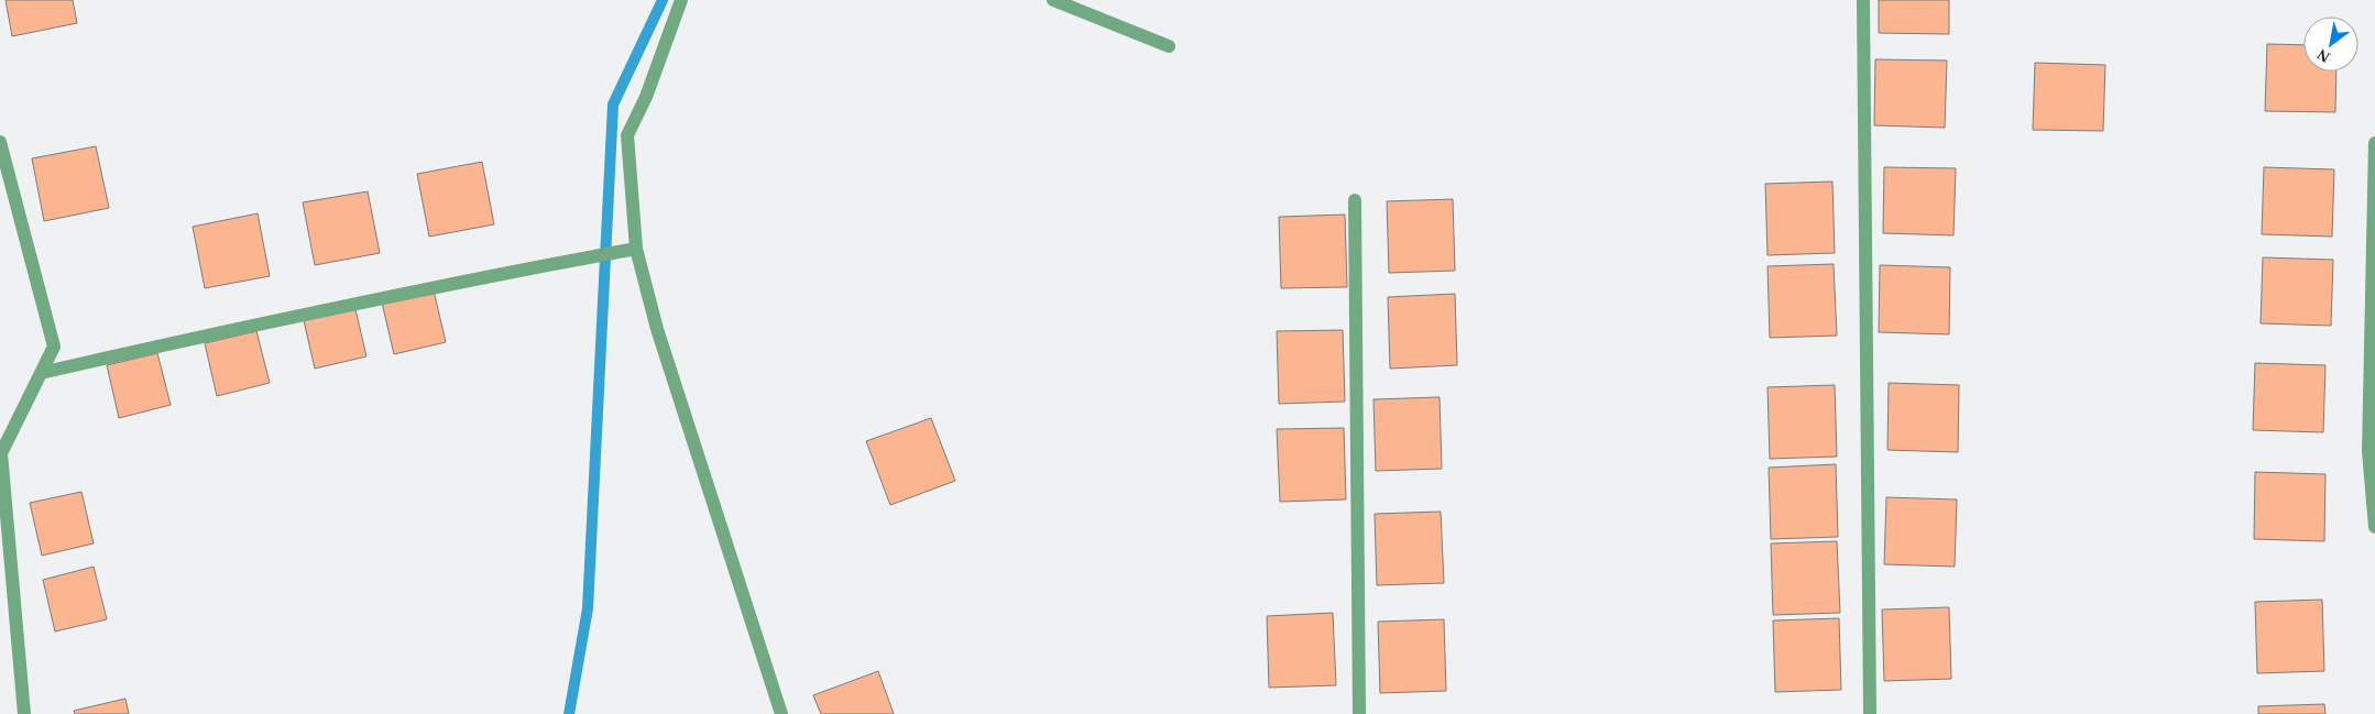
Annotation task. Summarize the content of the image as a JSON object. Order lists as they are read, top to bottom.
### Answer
{
  "north": "bottom left"
}
